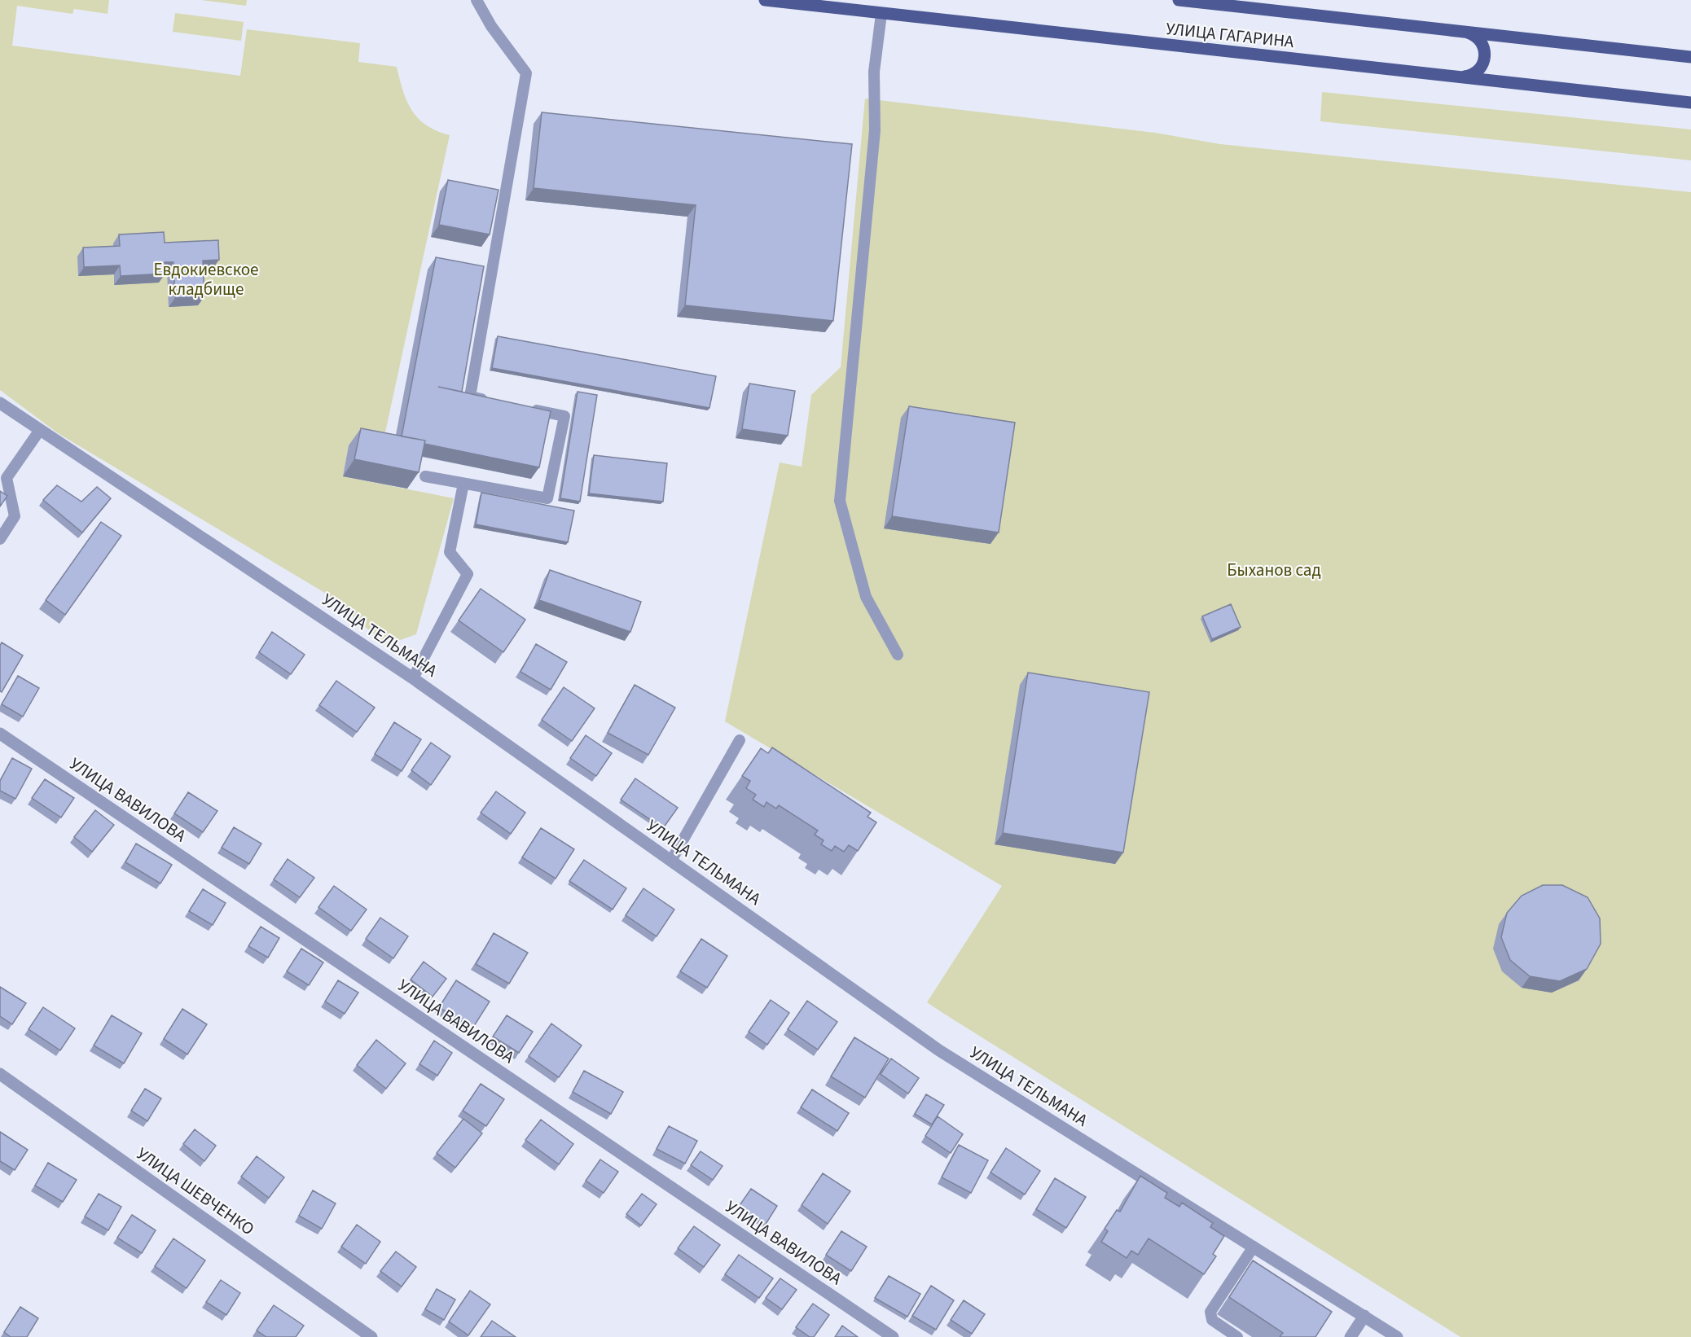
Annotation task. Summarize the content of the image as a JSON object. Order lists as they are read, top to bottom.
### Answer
{
  "streets": {
    "main road": ["УЛИЦА ГАГАРИНА"],
    "street": ["УЛИЦА ТЕЛЬМАНА", "УЛИЦА ВАВИЛОВА", "УЛИЦА ШЕВЧЕНКО"]
  },
  "parks": ["Евдокиевское кладбище", "Быханов сад"]
}
